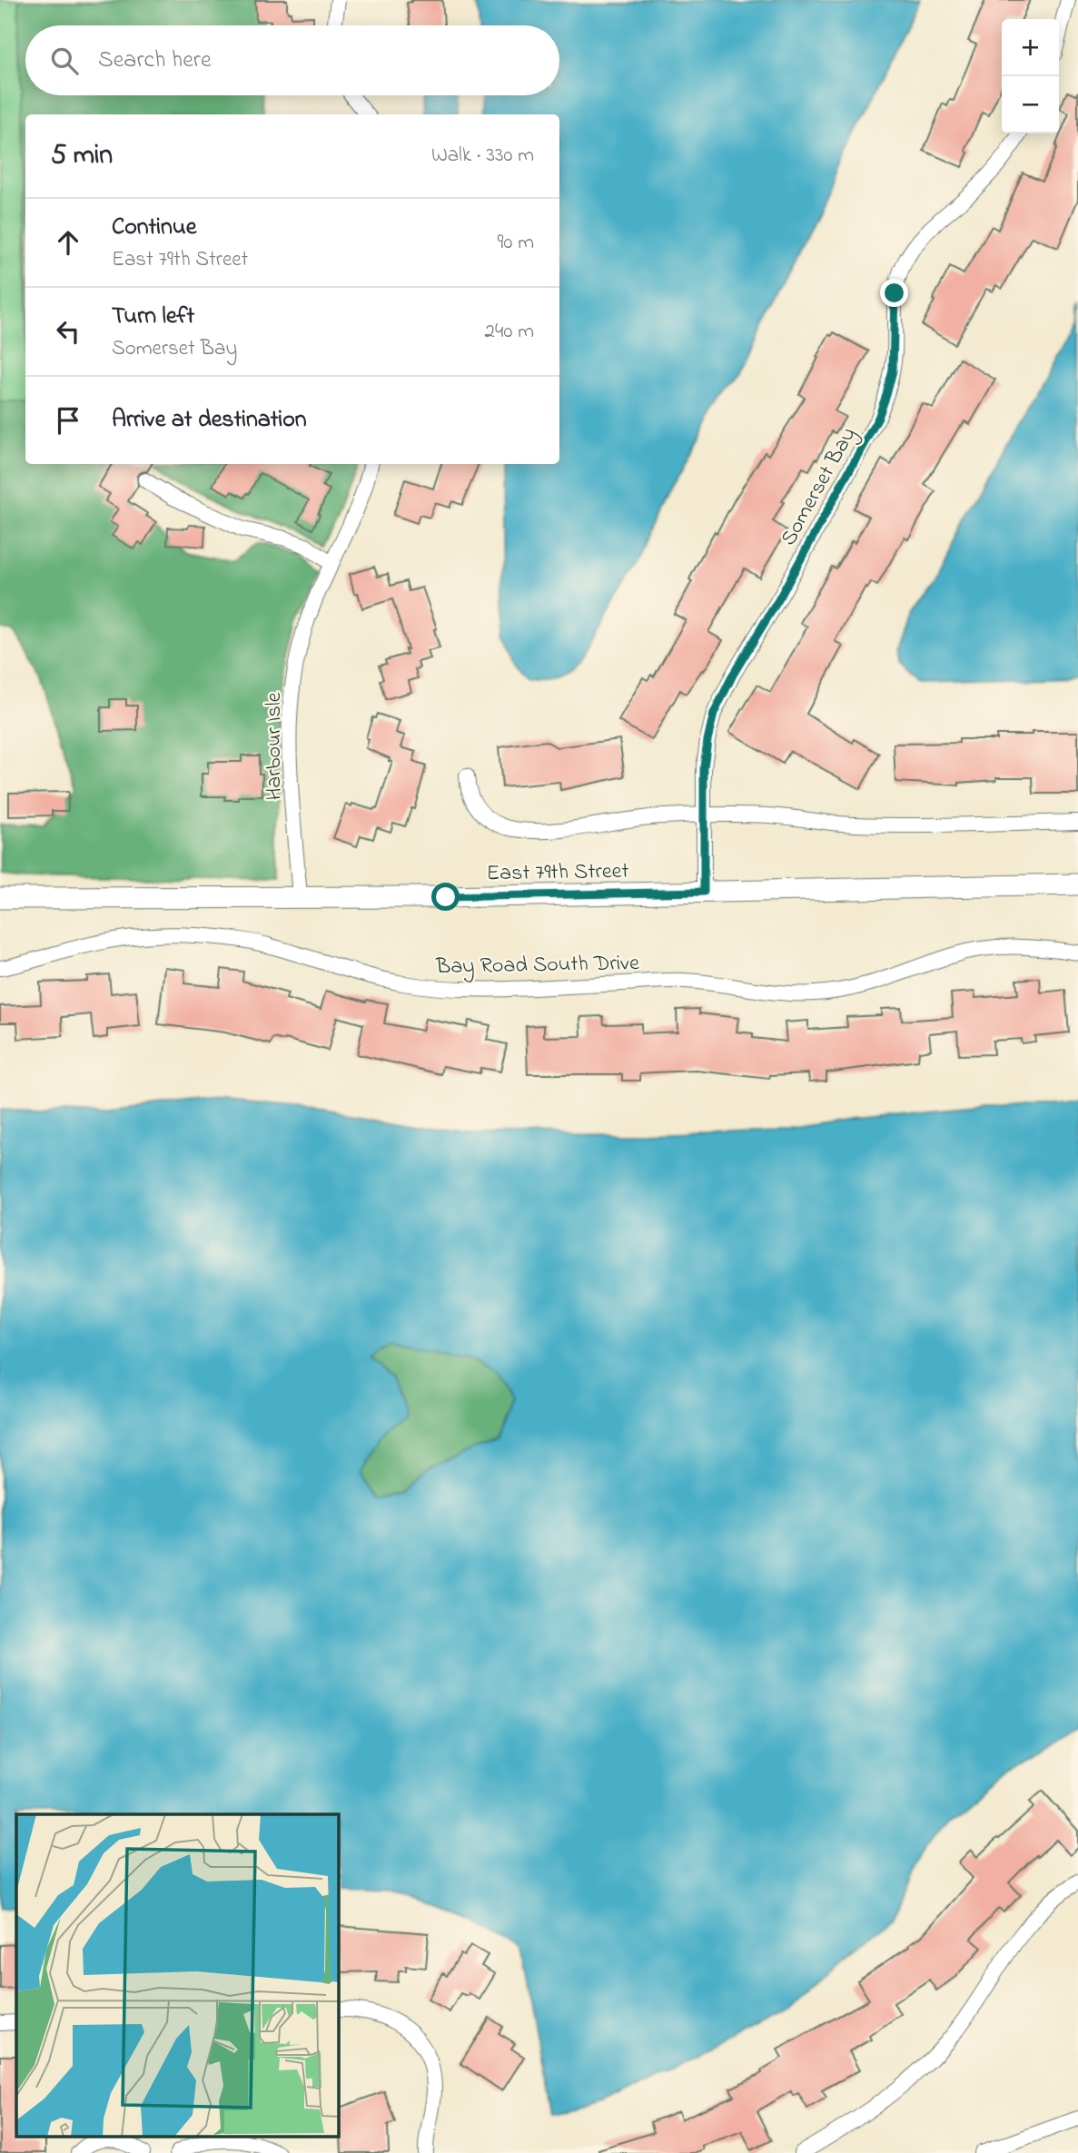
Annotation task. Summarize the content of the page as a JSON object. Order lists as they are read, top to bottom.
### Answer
{
  "streets": {
    "street": [
      "Somerset Bay",
      "Harbour Isle",
      "East 79th Street",
      "Bay Road South Drive"
    ]
  },
  "crossings": [
    ["Somerset Bay", "East 79th Street"],
    ["Harbour Isle", "East 79th Street"]
  ],
  "page": {
    "map_buttons": ["+", "−"],
    "search": "Search here",
    "heading": ["5 min", "Walk · 330 m"],
    "list": [
      ["Continue", "East 79th Street", "90 m"],
      ["Turn left", "Somerset Bay", "240 m"],
      "Arrive at destination"
    ]
  }
}
